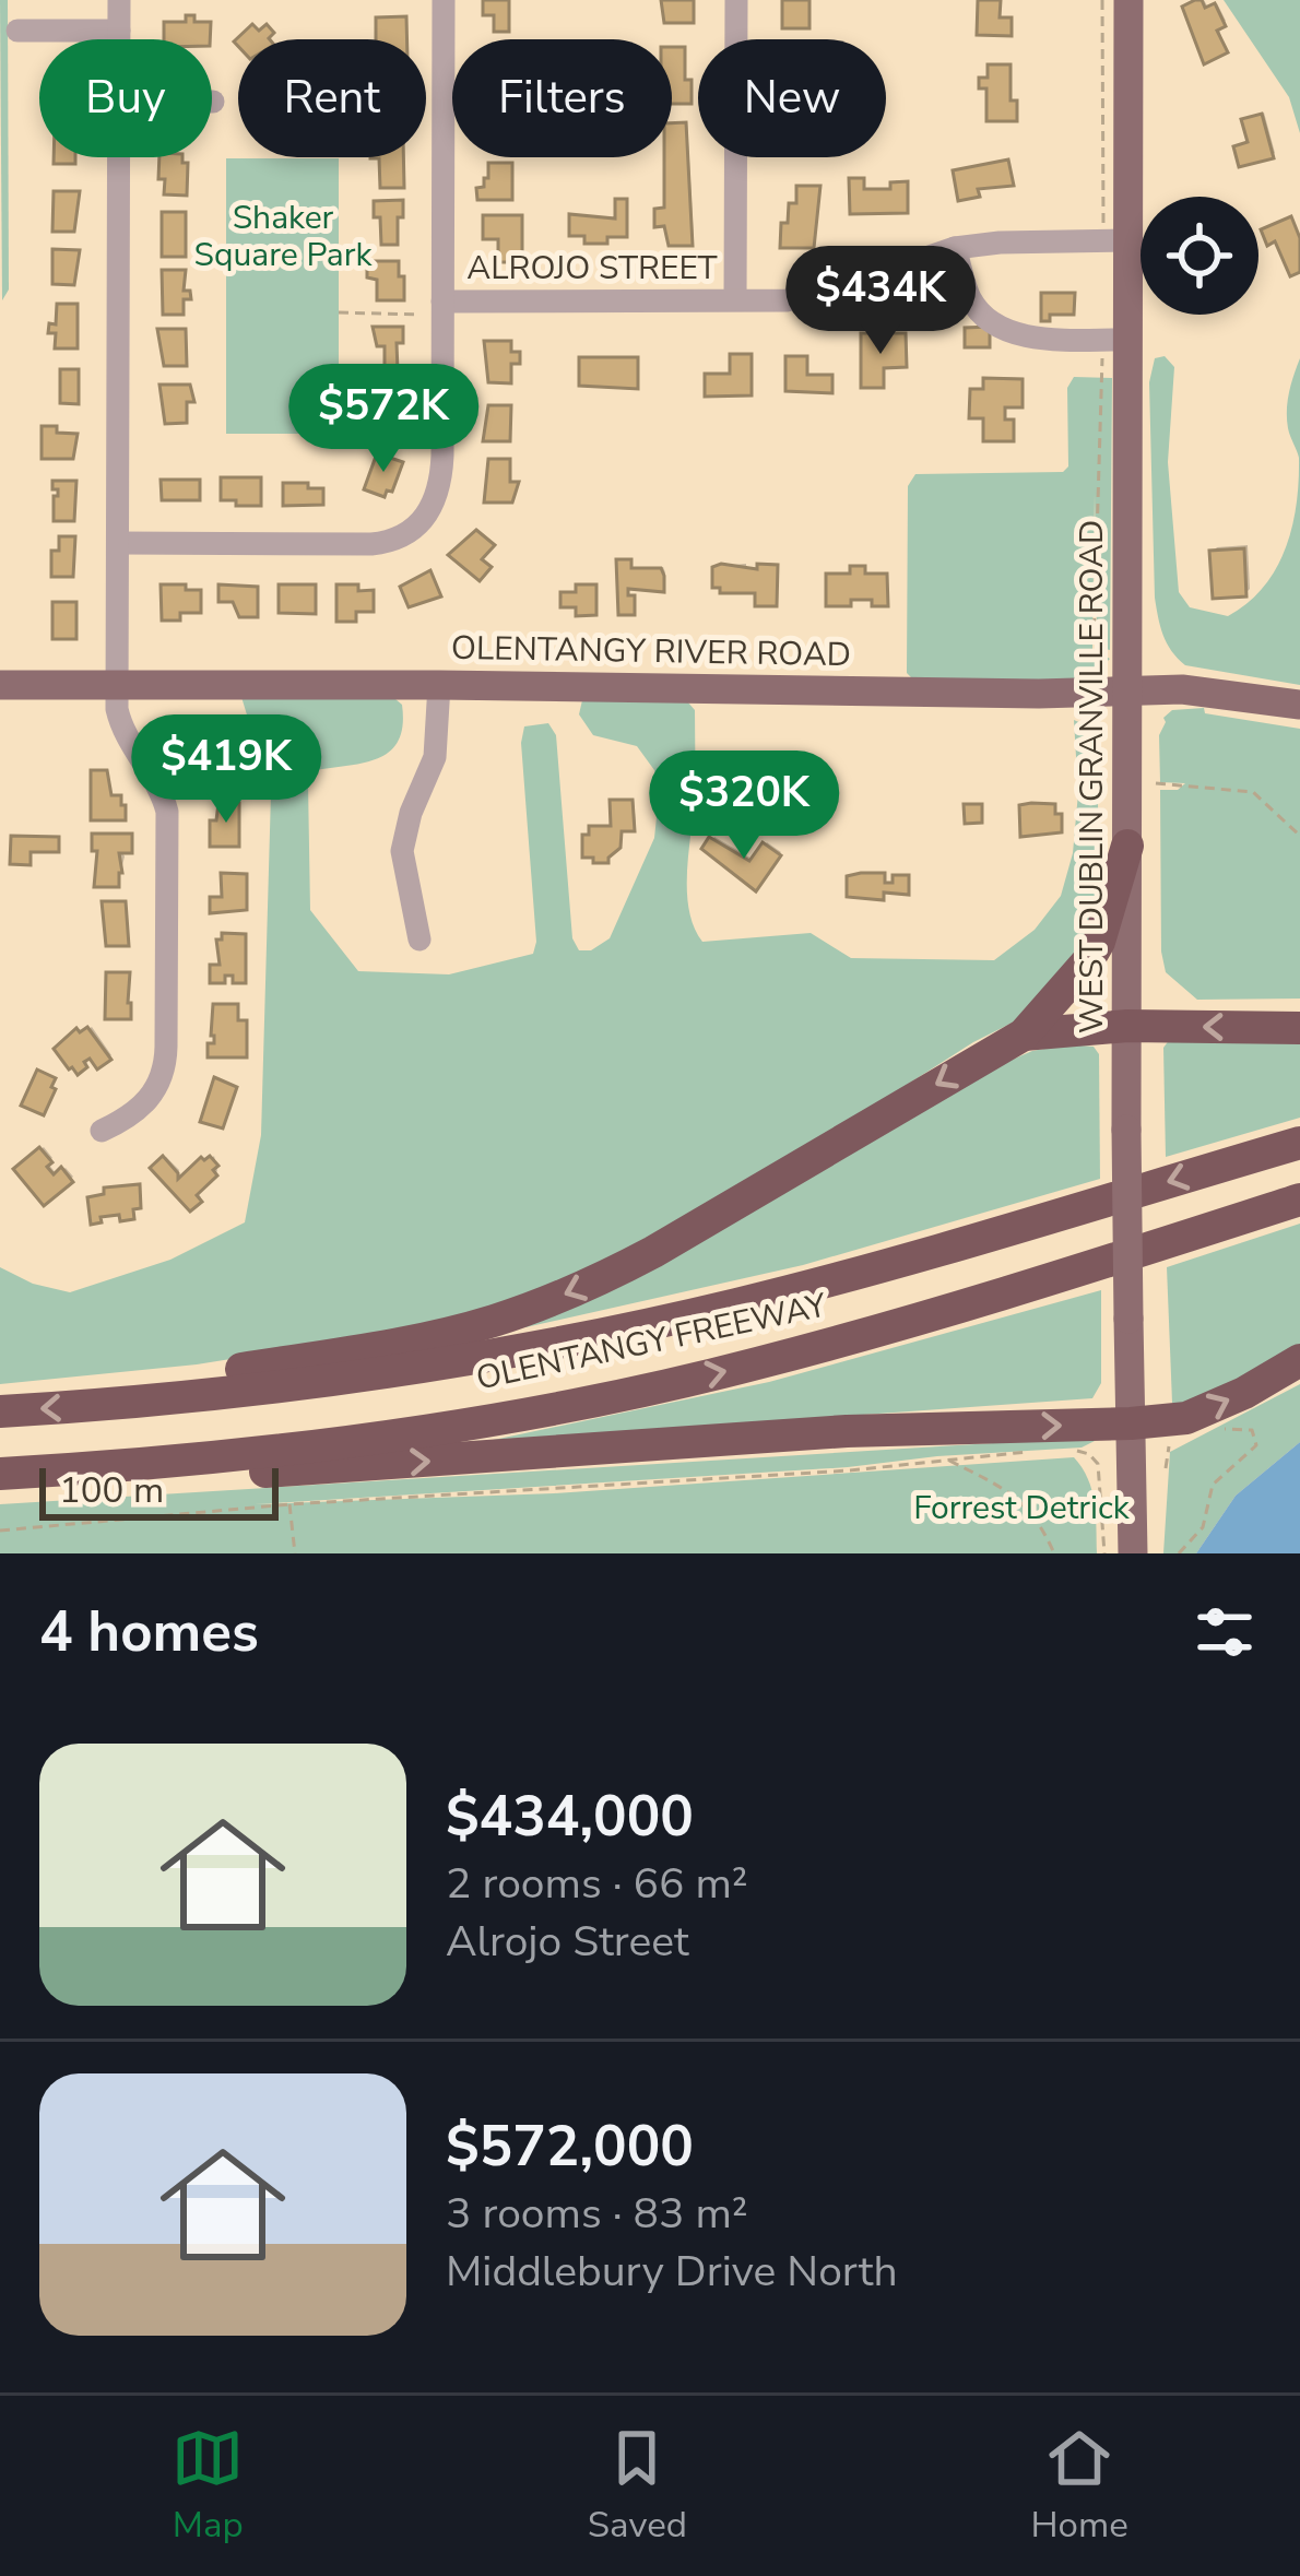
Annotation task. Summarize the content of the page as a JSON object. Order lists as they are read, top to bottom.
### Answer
{
  "streets": {
    "highway": ["OLENTANGY FREEWAY"],
    "main road": ["OLENTANGY RIVER ROAD", "WEST DUBLIN GRANVILLE ROAD"],
    "street": ["ALROJO STREET"]
  },
  "crossings": [
    ["ALROJO STREET", "WEST DUBLIN GRANVILLE ROAD"],
    ["OLENTANGY RIVER ROAD", "WEST DUBLIN GRANVILLE ROAD"]
  ],
  "parks": ["Shaker Square Park", "Forrest Detrick"],
  "scale_bar": "100 m",
  "page": {
    "chip": [
      "Buy",
      "Rent",
      "Filters",
      "New"
    ],
    "price": [
      "$434K",
      "$572K",
      "$419K",
      "$320K"
    ],
    "scale": "100 m",
    "heading": "4 homes",
    "list": [
      {
        "name": "$434,000",
        "note": "2 rooms · 66 m² · Alrojo Street"
      },
      {
        "name": "$572,000",
        "note": "3 rooms · 83 m² · Middlebury Drive North"
      }
    ],
    "tabs": ["Map", "Saved", "Home"]
  }
}
